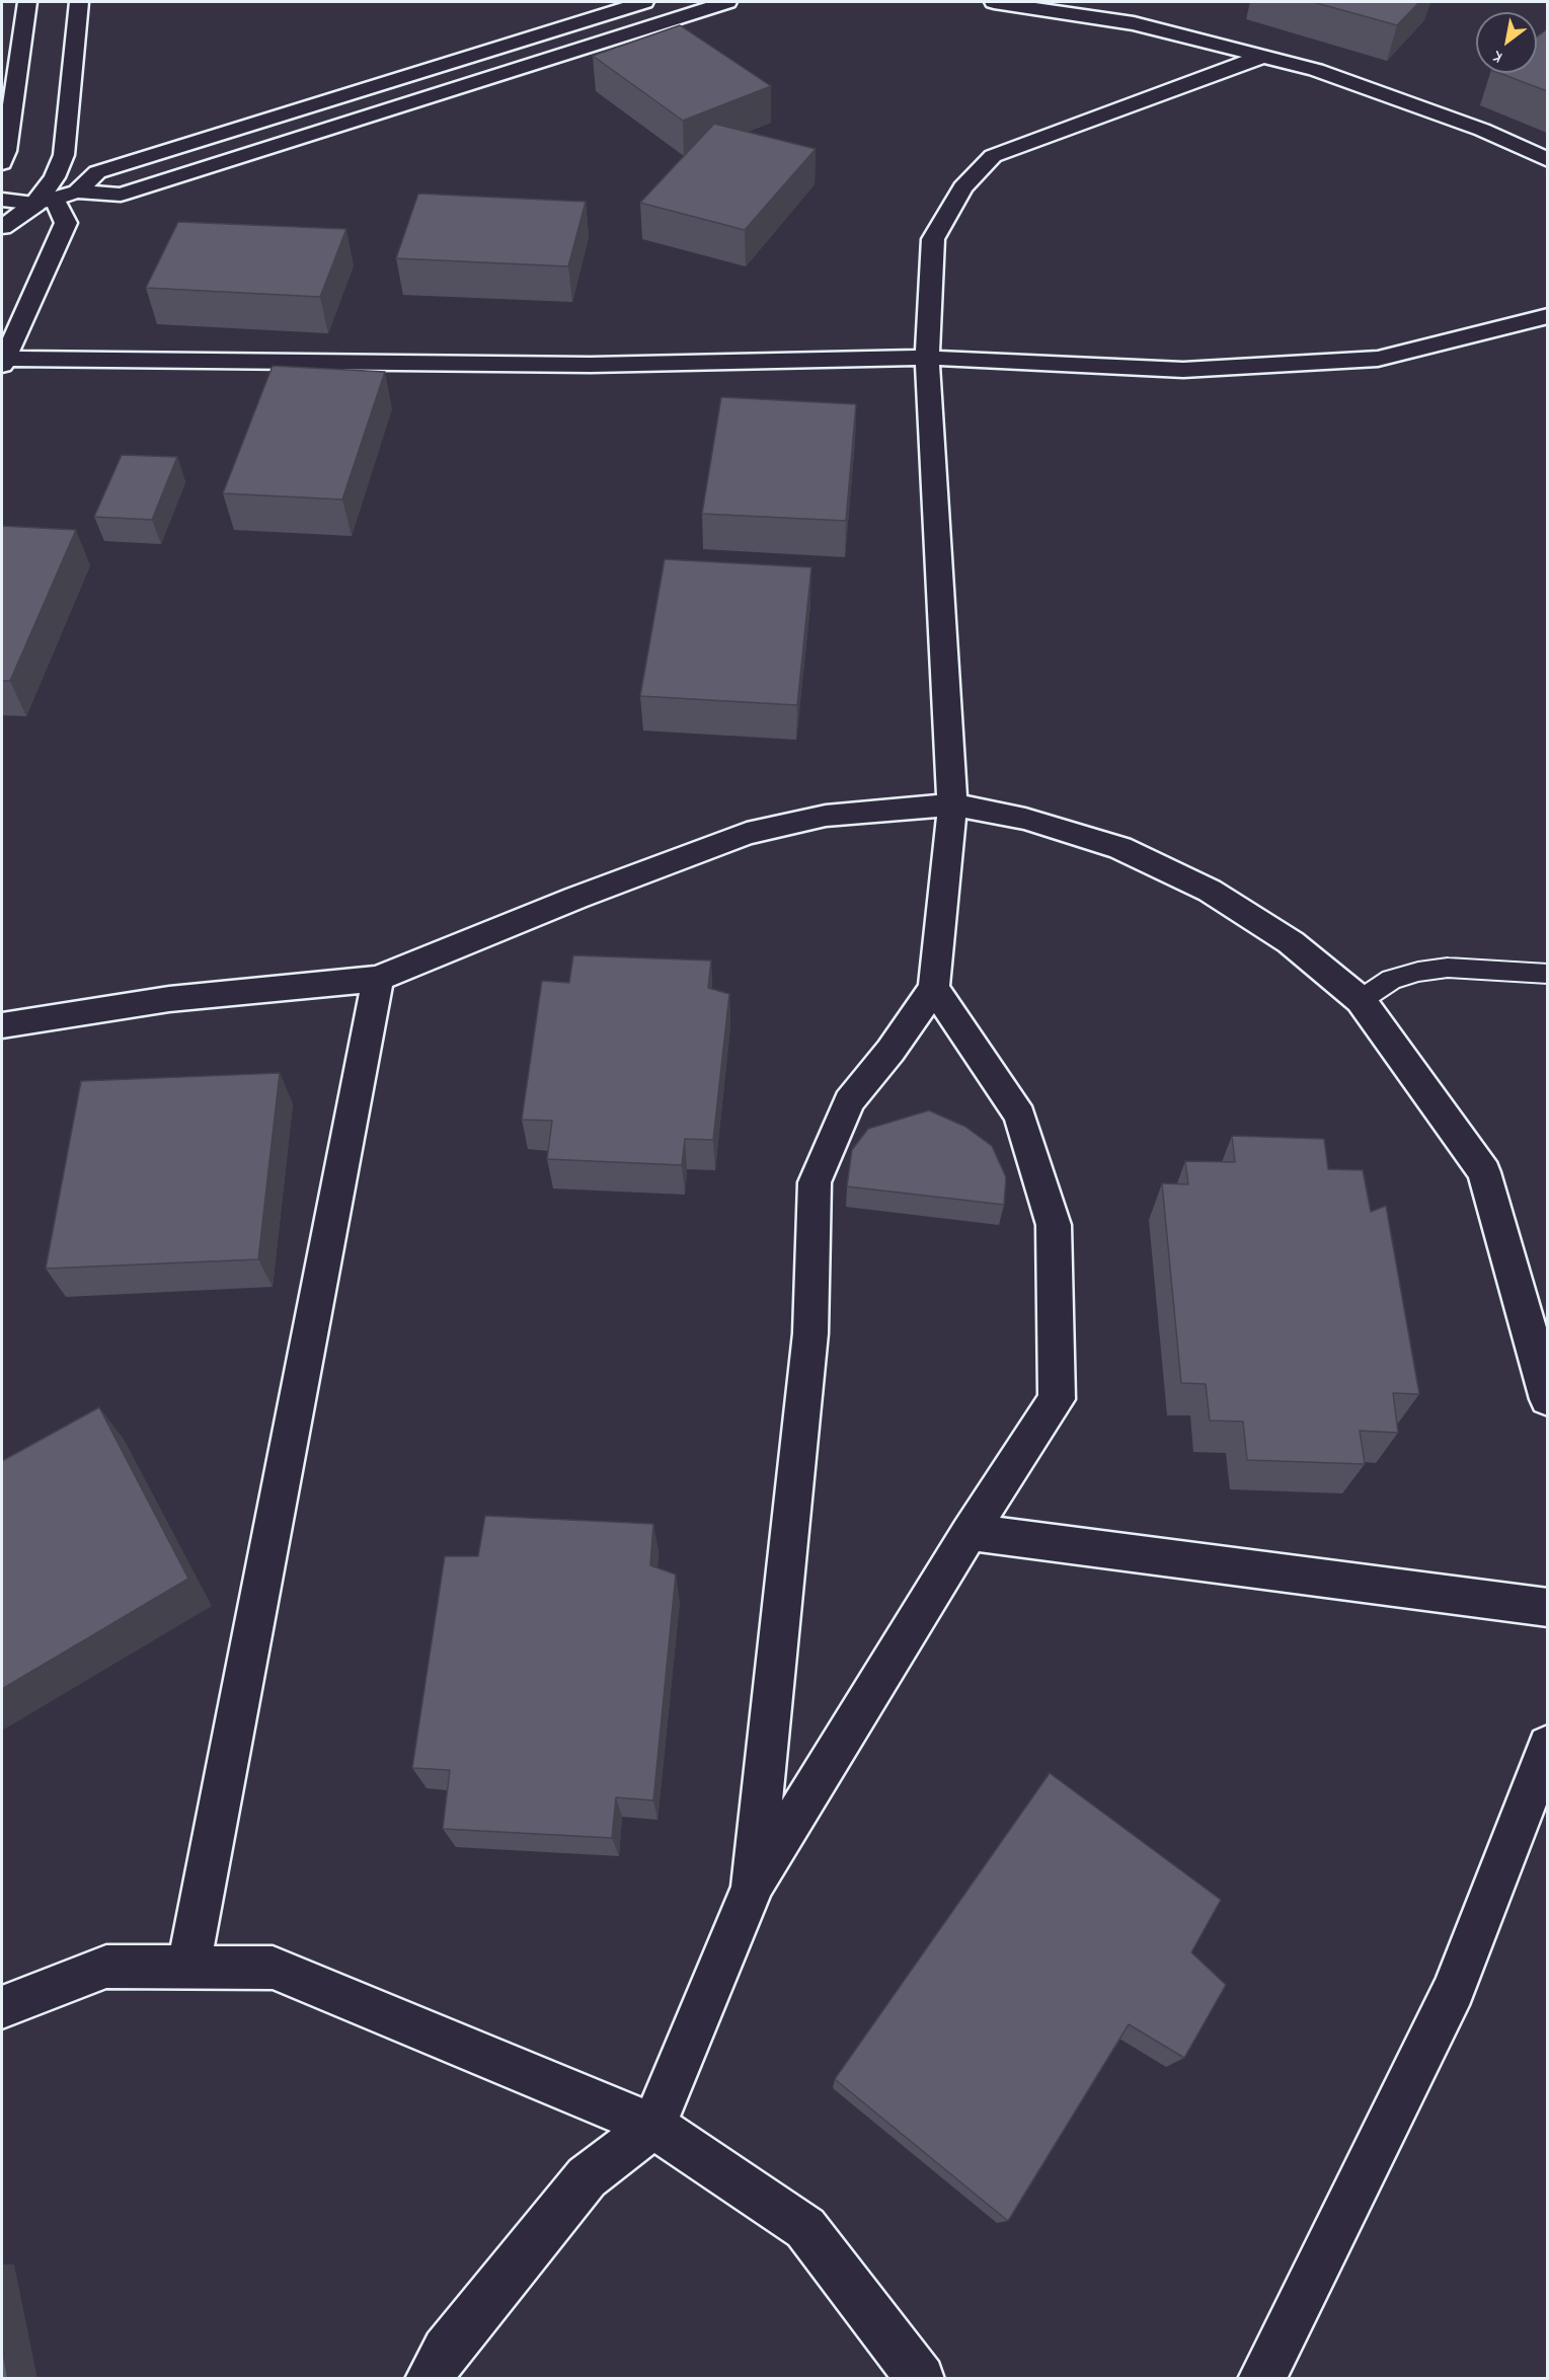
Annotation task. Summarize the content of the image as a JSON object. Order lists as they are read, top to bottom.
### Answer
{
  "north": "bottom left"
}
